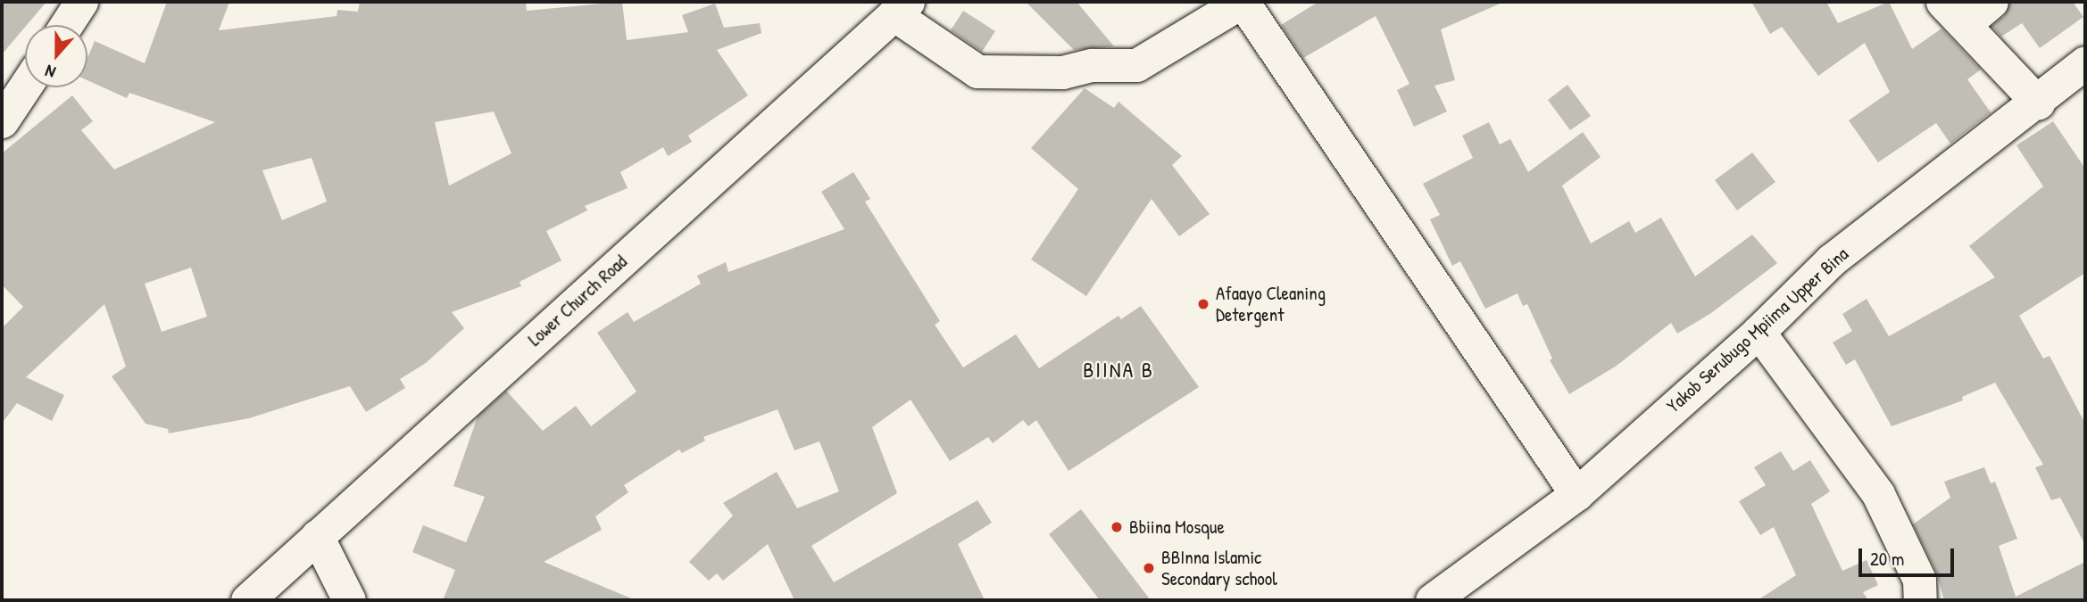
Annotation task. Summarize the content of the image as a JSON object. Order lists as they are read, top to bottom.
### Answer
{
  "streets": {
    "street": ["Lower Church Road", "Yakob Serubugo Mpiima Upper Bina"]
  },
  "districts": ["BIINA B"],
  "places": ["Afaayo Cleaning Detergent", "Bbiina Mosque", "BBInna Islamic Secondary school"],
  "scale_bar": "20 m",
  "north": "bottom"
}
